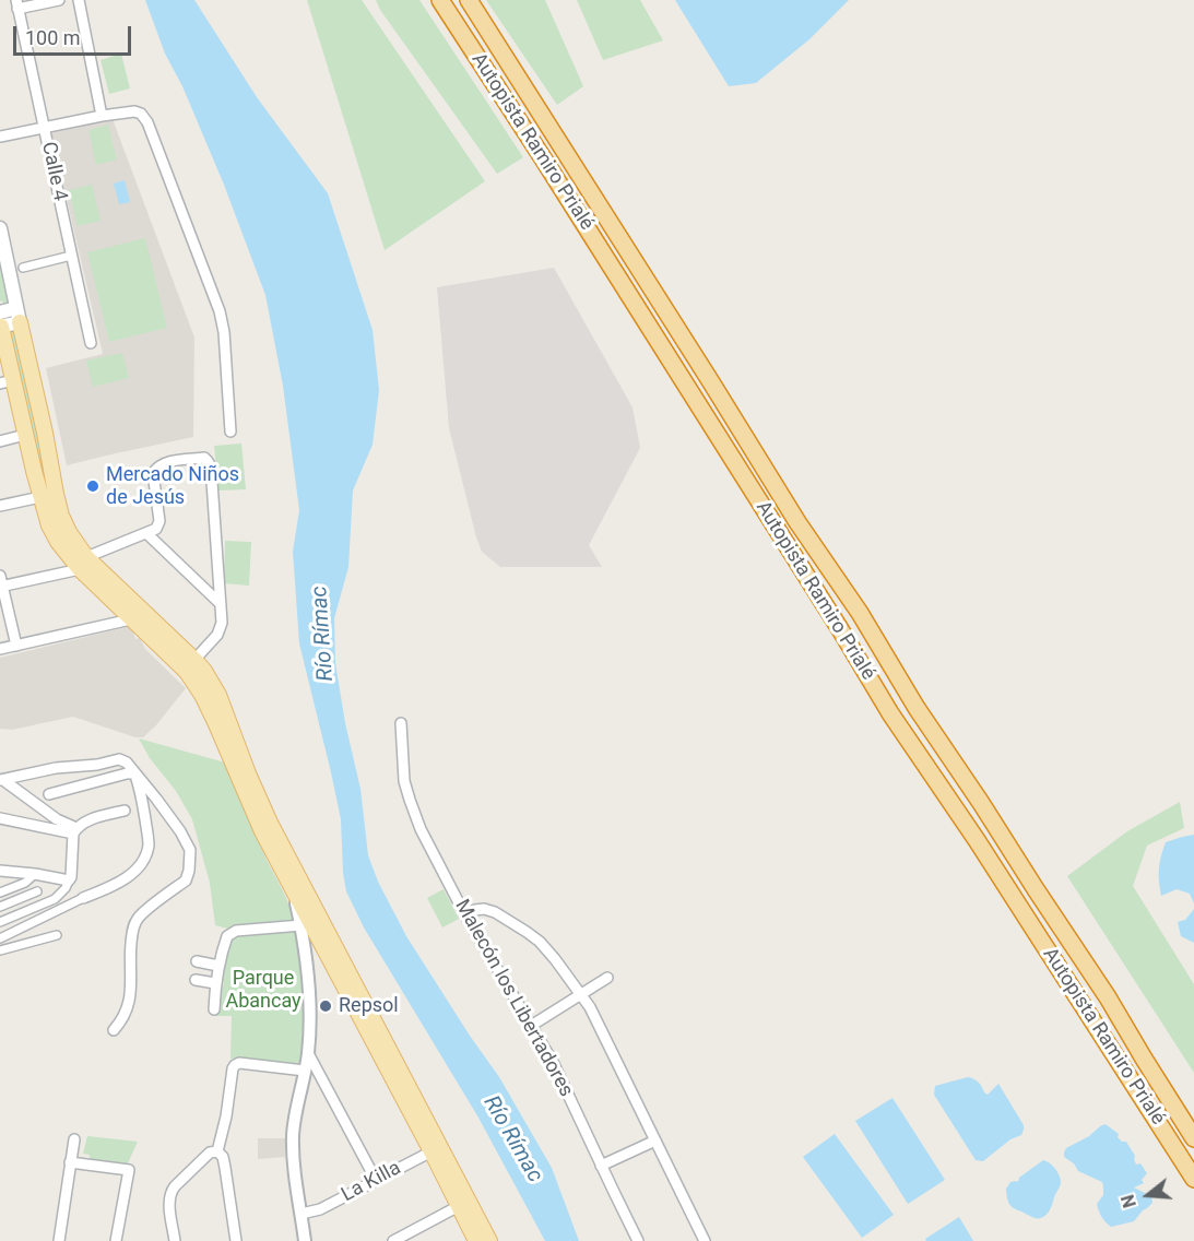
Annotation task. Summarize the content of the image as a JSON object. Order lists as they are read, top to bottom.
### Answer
{
  "streets": {
    "highway": ["Autopista Ramiro Prialé"],
    "street": ["Calle 4", "Malecón los Libertadores", "La Killa"]
  },
  "water": ["Río Rímac"],
  "parks": ["Parque Abancay"],
  "places": ["Mercado Niños de Jesús", "Repsol"],
  "scale_bar": "100 m",
  "north": "left"
}
